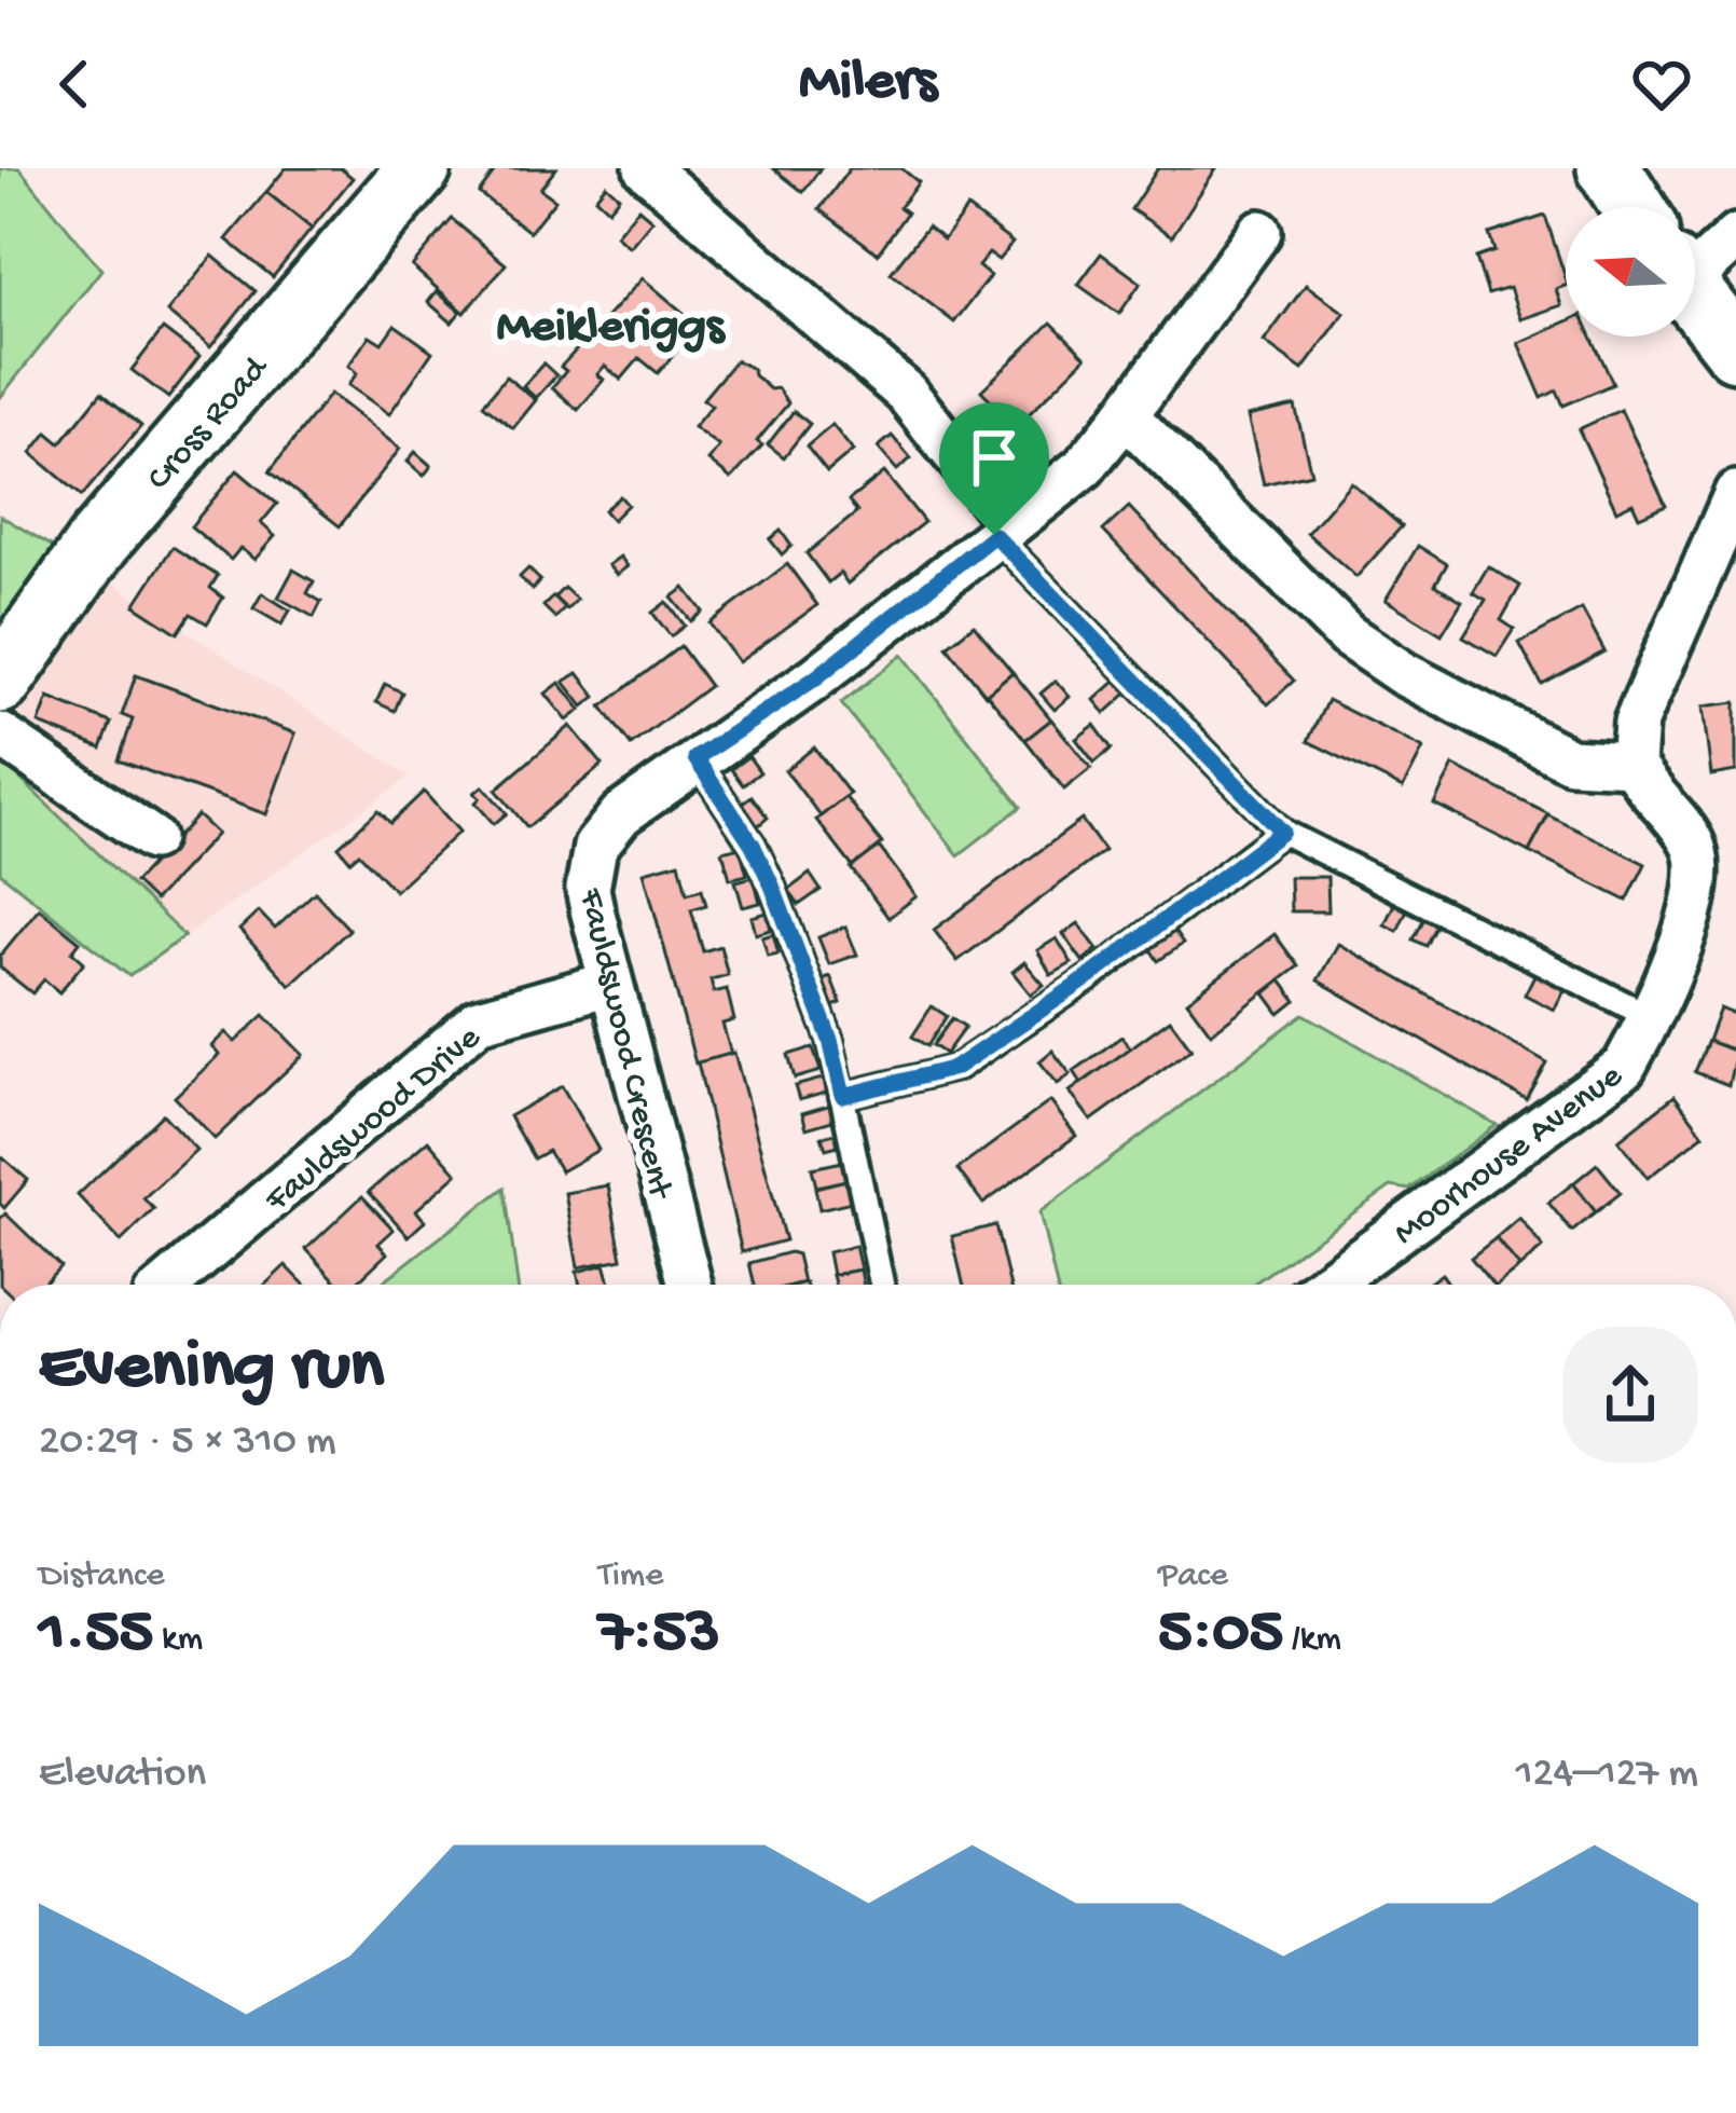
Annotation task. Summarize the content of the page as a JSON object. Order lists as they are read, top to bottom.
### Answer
{
  "streets": {
    "street": [
      "Cross Road",
      "Fauldswood Crescent",
      "Fauldswood Drive",
      "Moorhouse Avenue"
    ]
  },
  "crossings": [
    ["Fauldswood Crescent", "Fauldswood Drive"]
  ],
  "districts": ["Meikleriggs"],
  "north": "left",
  "page": {
    "header": "Milers",
    "heading": ["Evening run", "20:29 · 5 × 310 m"],
    "stats": [
      ["Distance", "1.55 km"],
      ["Time", "7:53"],
      ["Pace", "5:05 /km"]
    ],
    "chart": ["Elevation", "124–127 m"]
  }
}
